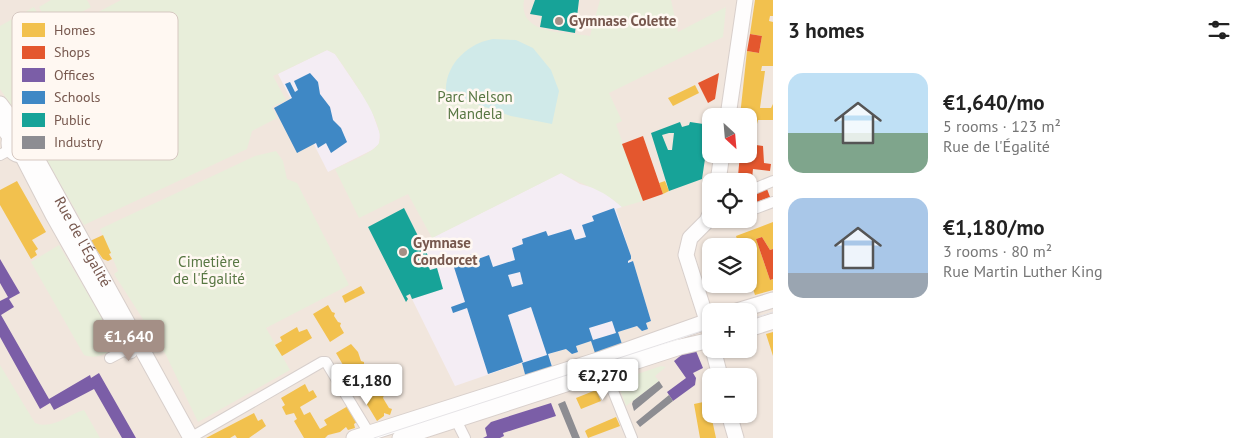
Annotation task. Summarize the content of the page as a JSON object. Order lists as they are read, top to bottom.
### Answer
{
  "streets": {
    "street": ["Rue de l'Égalité"]
  },
  "parks": ["Parc Nelson Mandela", "Cimetière de l'Égalité"],
  "places": ["Gymnase Colette", "Gymnase Condorcet"],
  "legend": [
    "Homes",
    "Shops",
    "Offices",
    "Schools",
    "Public",
    "Industry"
  ],
  "north": "bottom right",
  "page": {
    "heading": "3 homes",
    "list": [
      {
        "name": "€1,640/mo",
        "note": "5 rooms · 123 m² · Rue de l'Égalité"
      },
      {
        "name": "€1,180/mo",
        "note": "3 rooms · 80 m² · Rue Martin Luther King"
      }
    ],
    "map_buttons": ["+", "−"],
    "price": ["€1,640", "€2,270", "€1,180"]
  }
}
